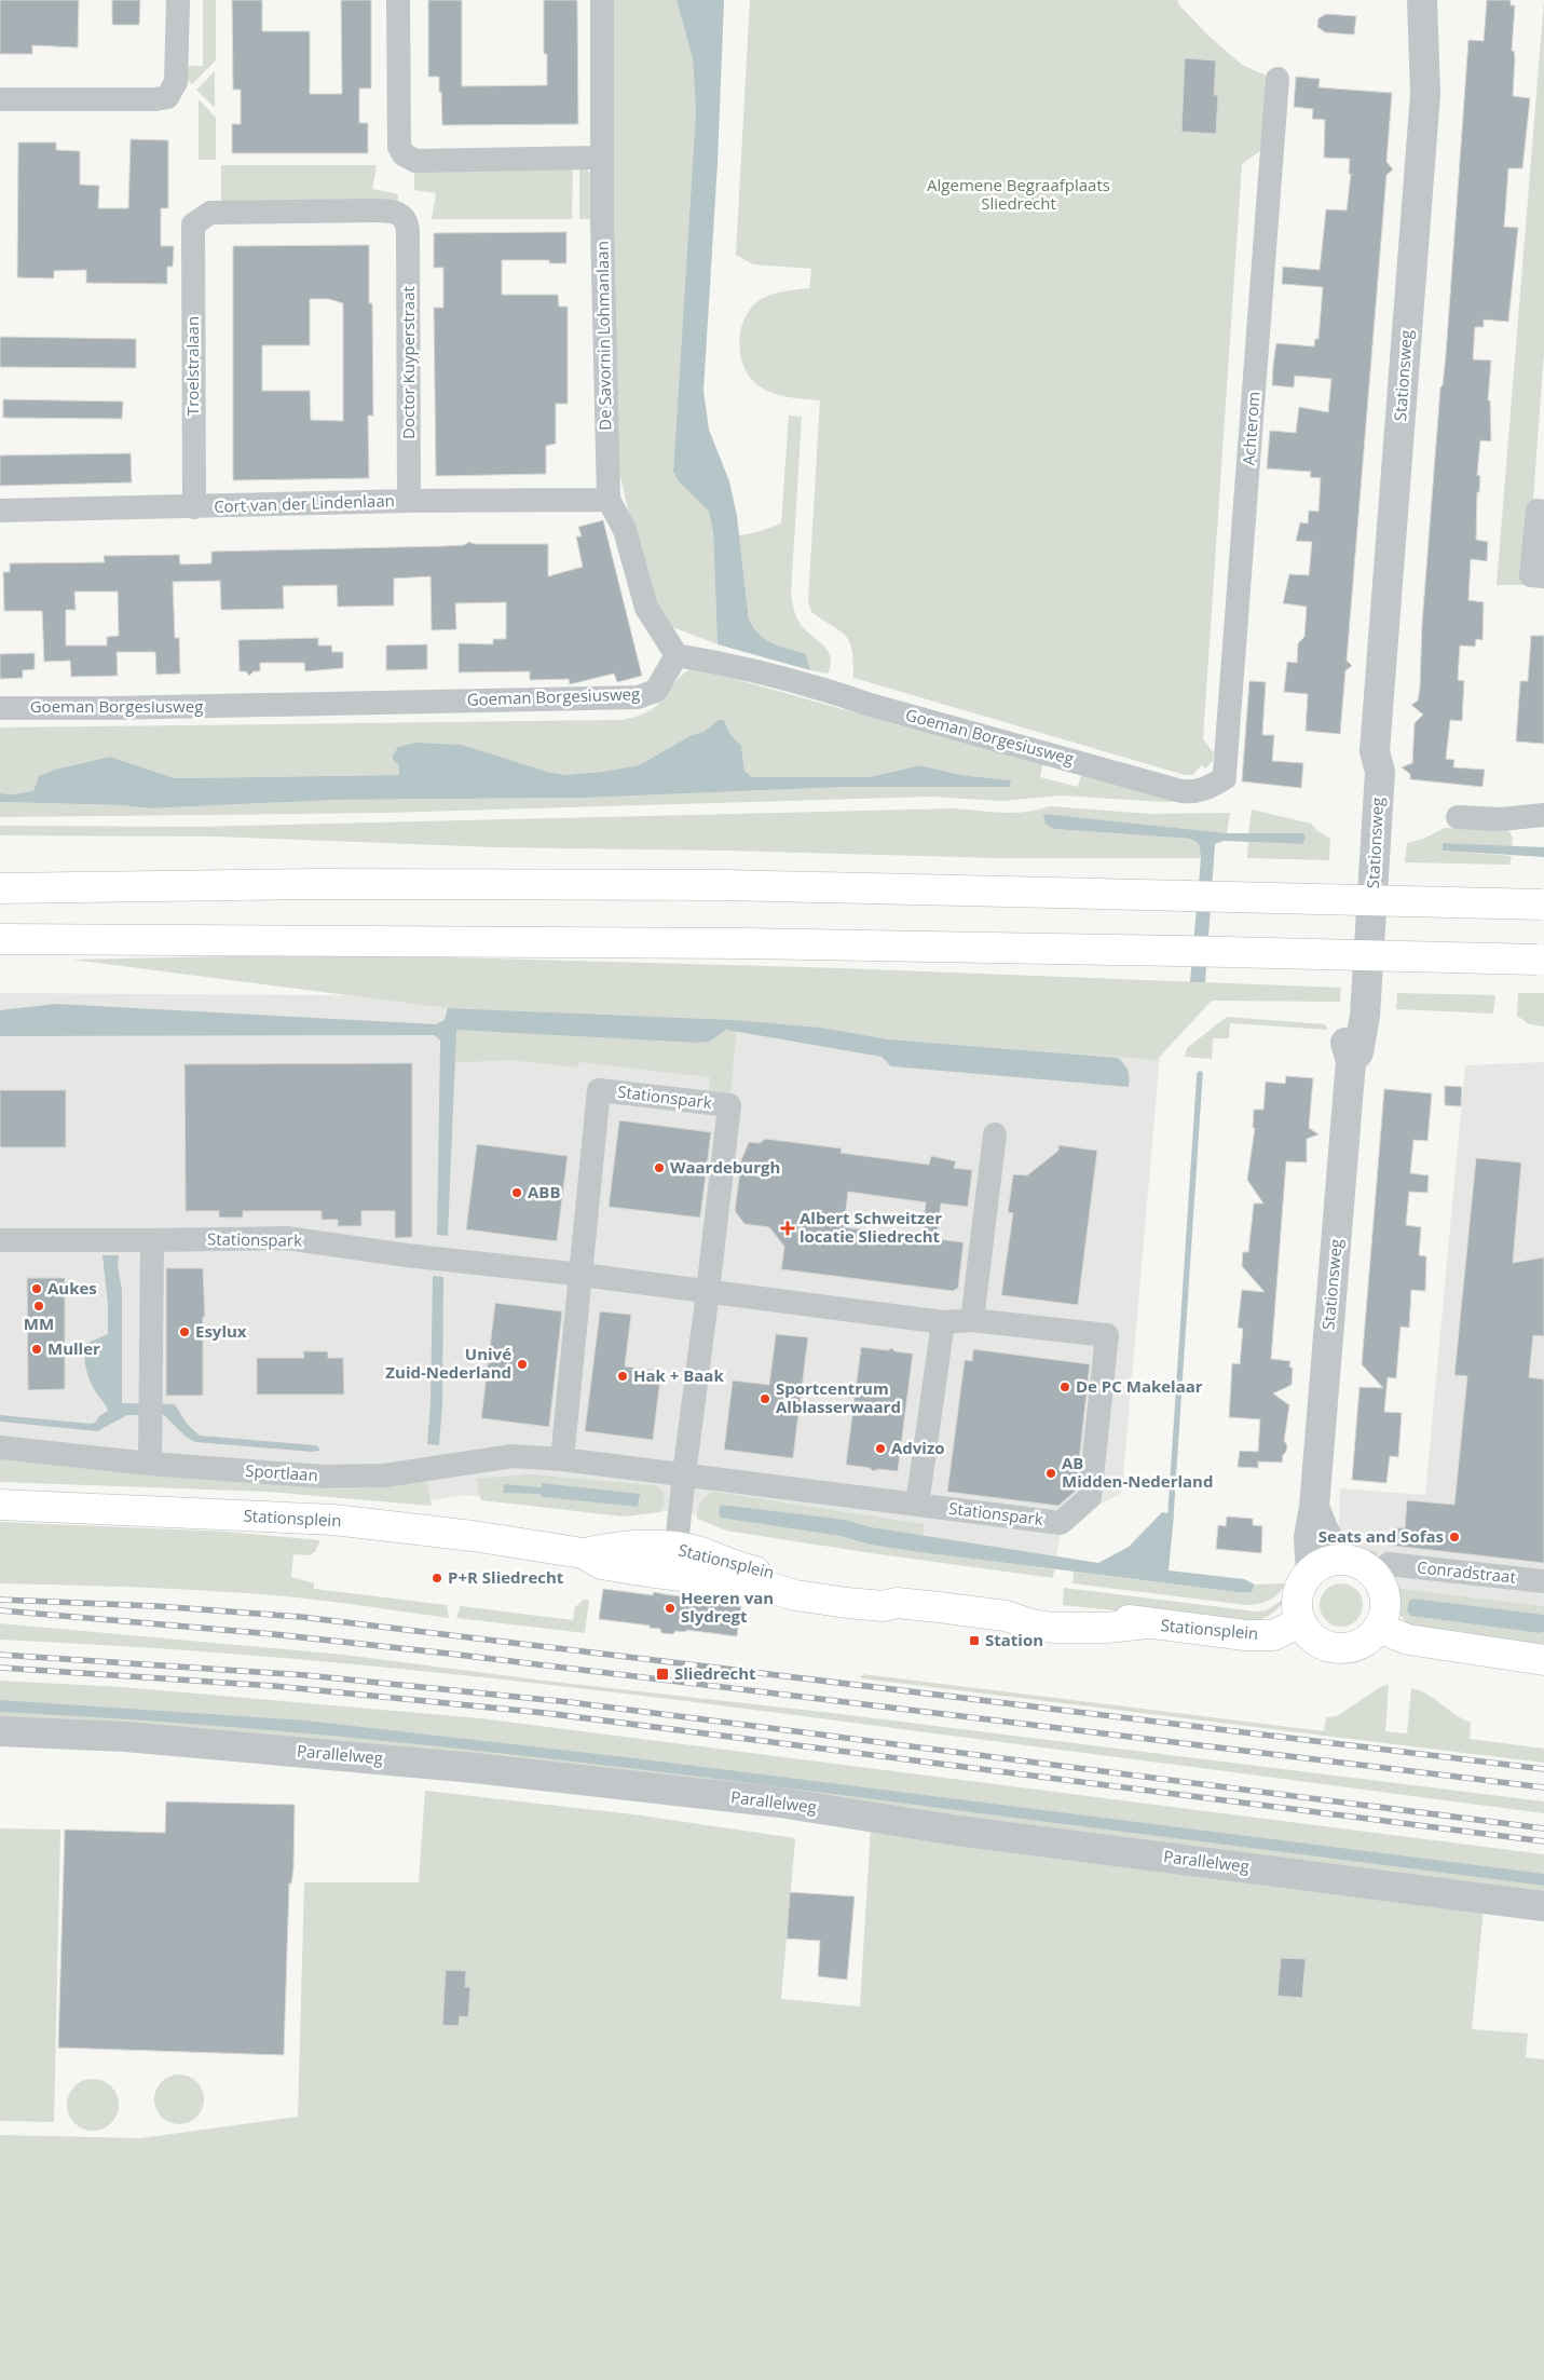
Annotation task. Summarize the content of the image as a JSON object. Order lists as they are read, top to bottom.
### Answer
{
  "streets": {
    "main road": ["Stationsplein"],
    "street": [
      "De Savornin Lohmanlaan",
      "Doctor Kuyperstraat",
      "Troelstralaan",
      "Stationsweg",
      "Achterom",
      "Cort van der Lindenlaan",
      "Goeman Borgesiusweg",
      "Stationspark",
      "Sportlaan",
      "Conradstraat",
      "Parallelweg"
    ]
  },
  "crossings": [
    ["De Savornin Lohmanlaan", "Cort van der Lindenlaan"],
    ["De Savornin Lohmanlaan", "Goeman Borgesiusweg"],
    ["Doctor Kuyperstraat", "Troelstralaan"],
    ["Doctor Kuyperstraat", "Cort van der Lindenlaan"],
    ["Troelstralaan", "Cort van der Lindenlaan"],
    ["Stationsweg", "Stationsplein"],
    ["Achterom", "Goeman Borgesiusweg"],
    ["Stationspark", "Sportlaan"],
    ["Stationspark", "Stationsplein"]
  ],
  "parks": ["Algemene Begraafplaats Sliedrecht"],
  "places": {
    "other": [
      "Waardeburgh",
      "ABB",
      "Aukes",
      "MM",
      "Esylux",
      "Muller",
      "Univé Zuid-Nederland",
      "Hak + Baak",
      "De PC Makelaar",
      "Sportcentrum Alblasserwaard",
      "Advizo",
      "AB Midden-Nederland",
      "Seats and Sofas",
      "P+R Sliedrecht",
      "Heeren van Slydregt"
    ],
    "health": ["Albert Schweitzer locatie Sliedrecht"],
    "transit": ["Station", "Sliedrecht"]
  }
}
